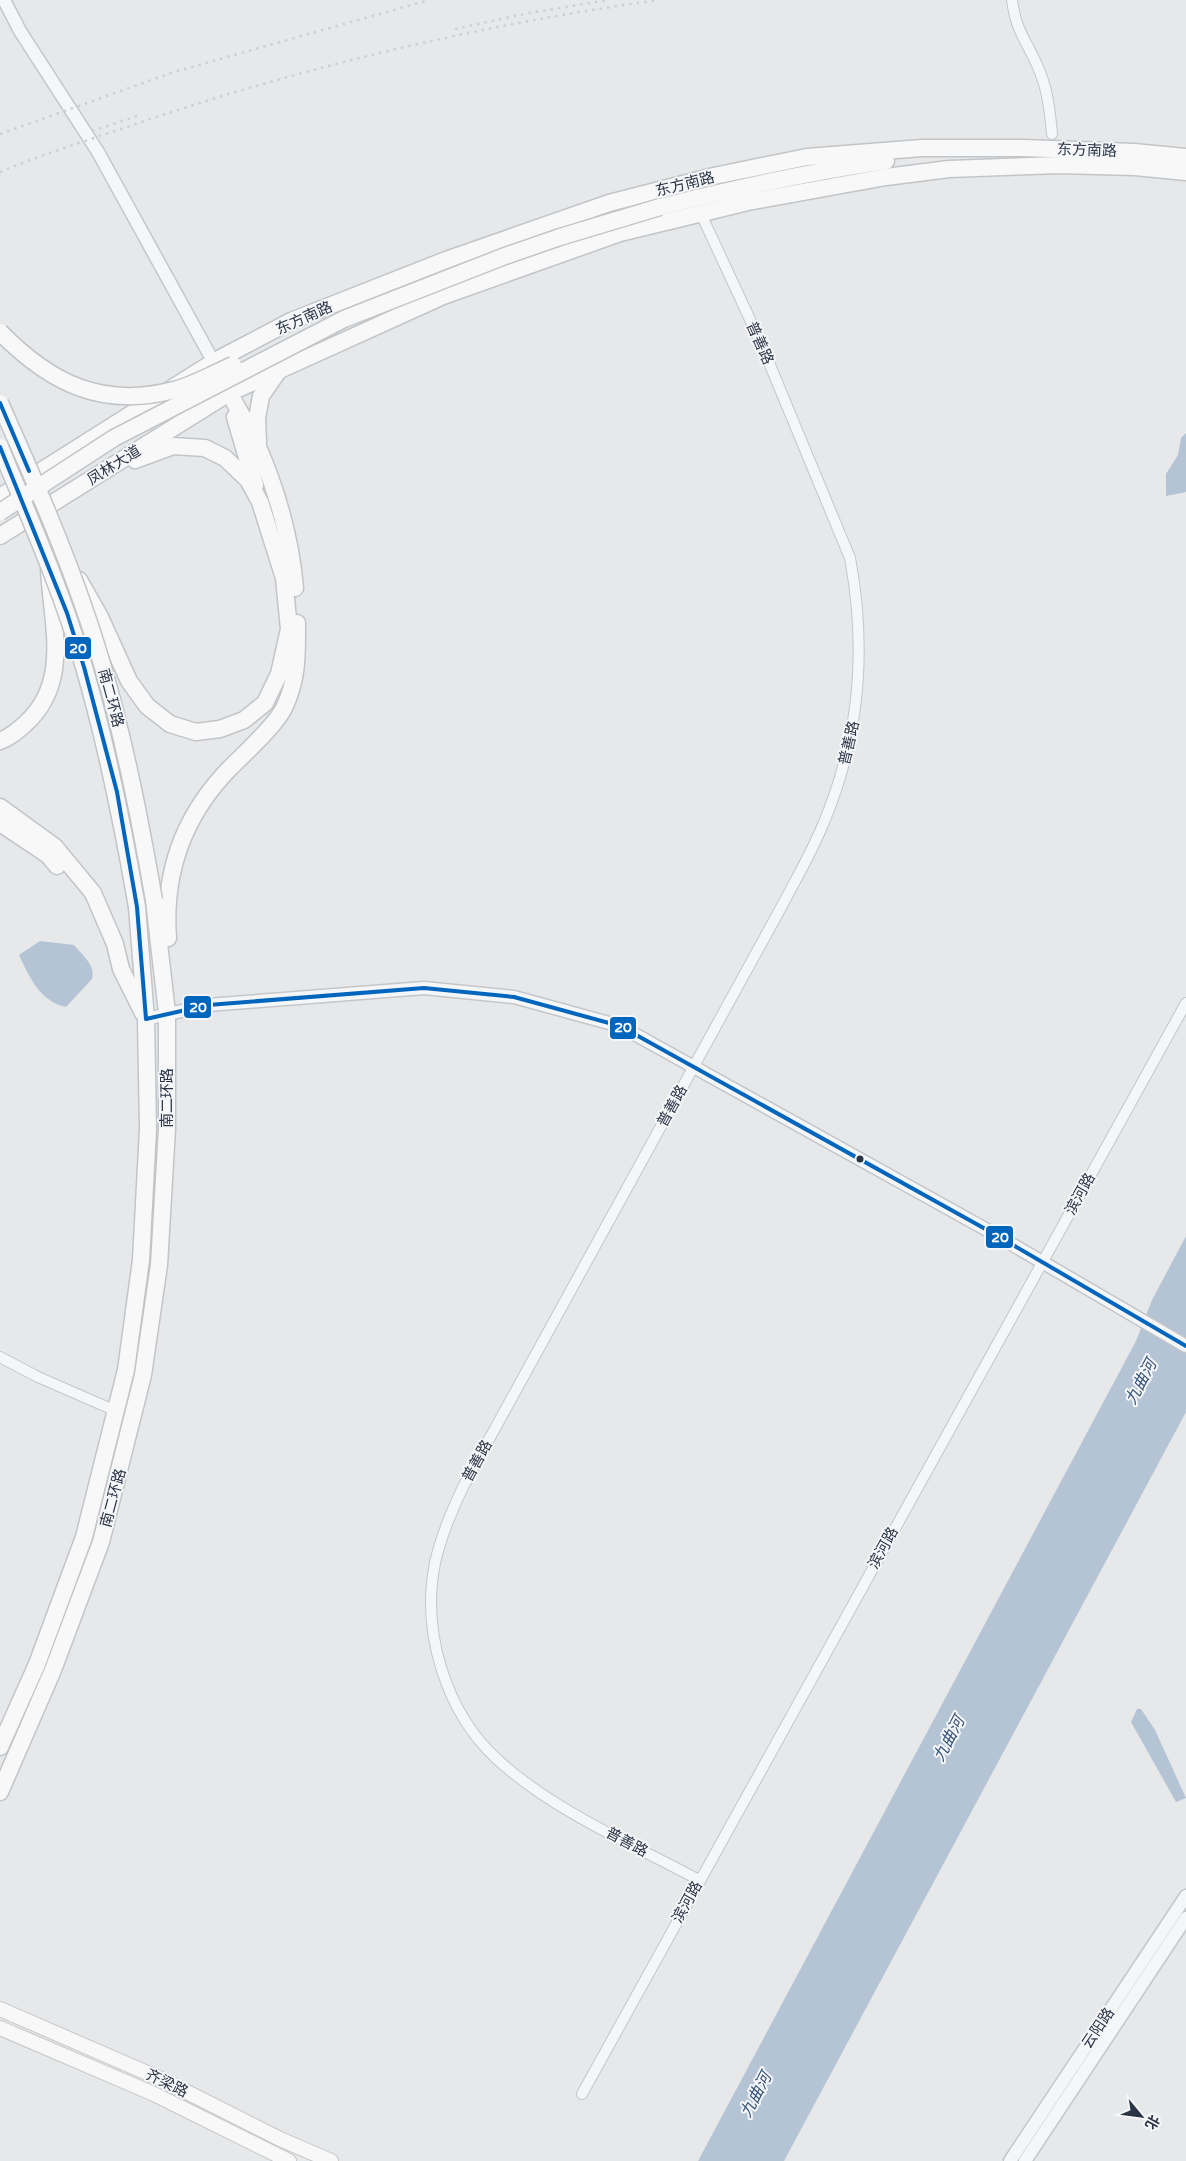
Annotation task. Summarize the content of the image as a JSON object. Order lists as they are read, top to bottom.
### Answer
{
  "streets": {
    "main road": [
      "东方南路",
      "凤林大道",
      "南二环路",
      "齐梁路"
    ],
    "street": ["普善路", "滨河路", "云阳路"]
  },
  "crossings": [
    ["东方南路", "普善路"],
    ["东方南路", "凤林大道"],
    ["普善路", "滨河路"]
  ],
  "water": ["九曲河"],
  "lines": ["transit line 20"],
  "north": "bottom right"
}
